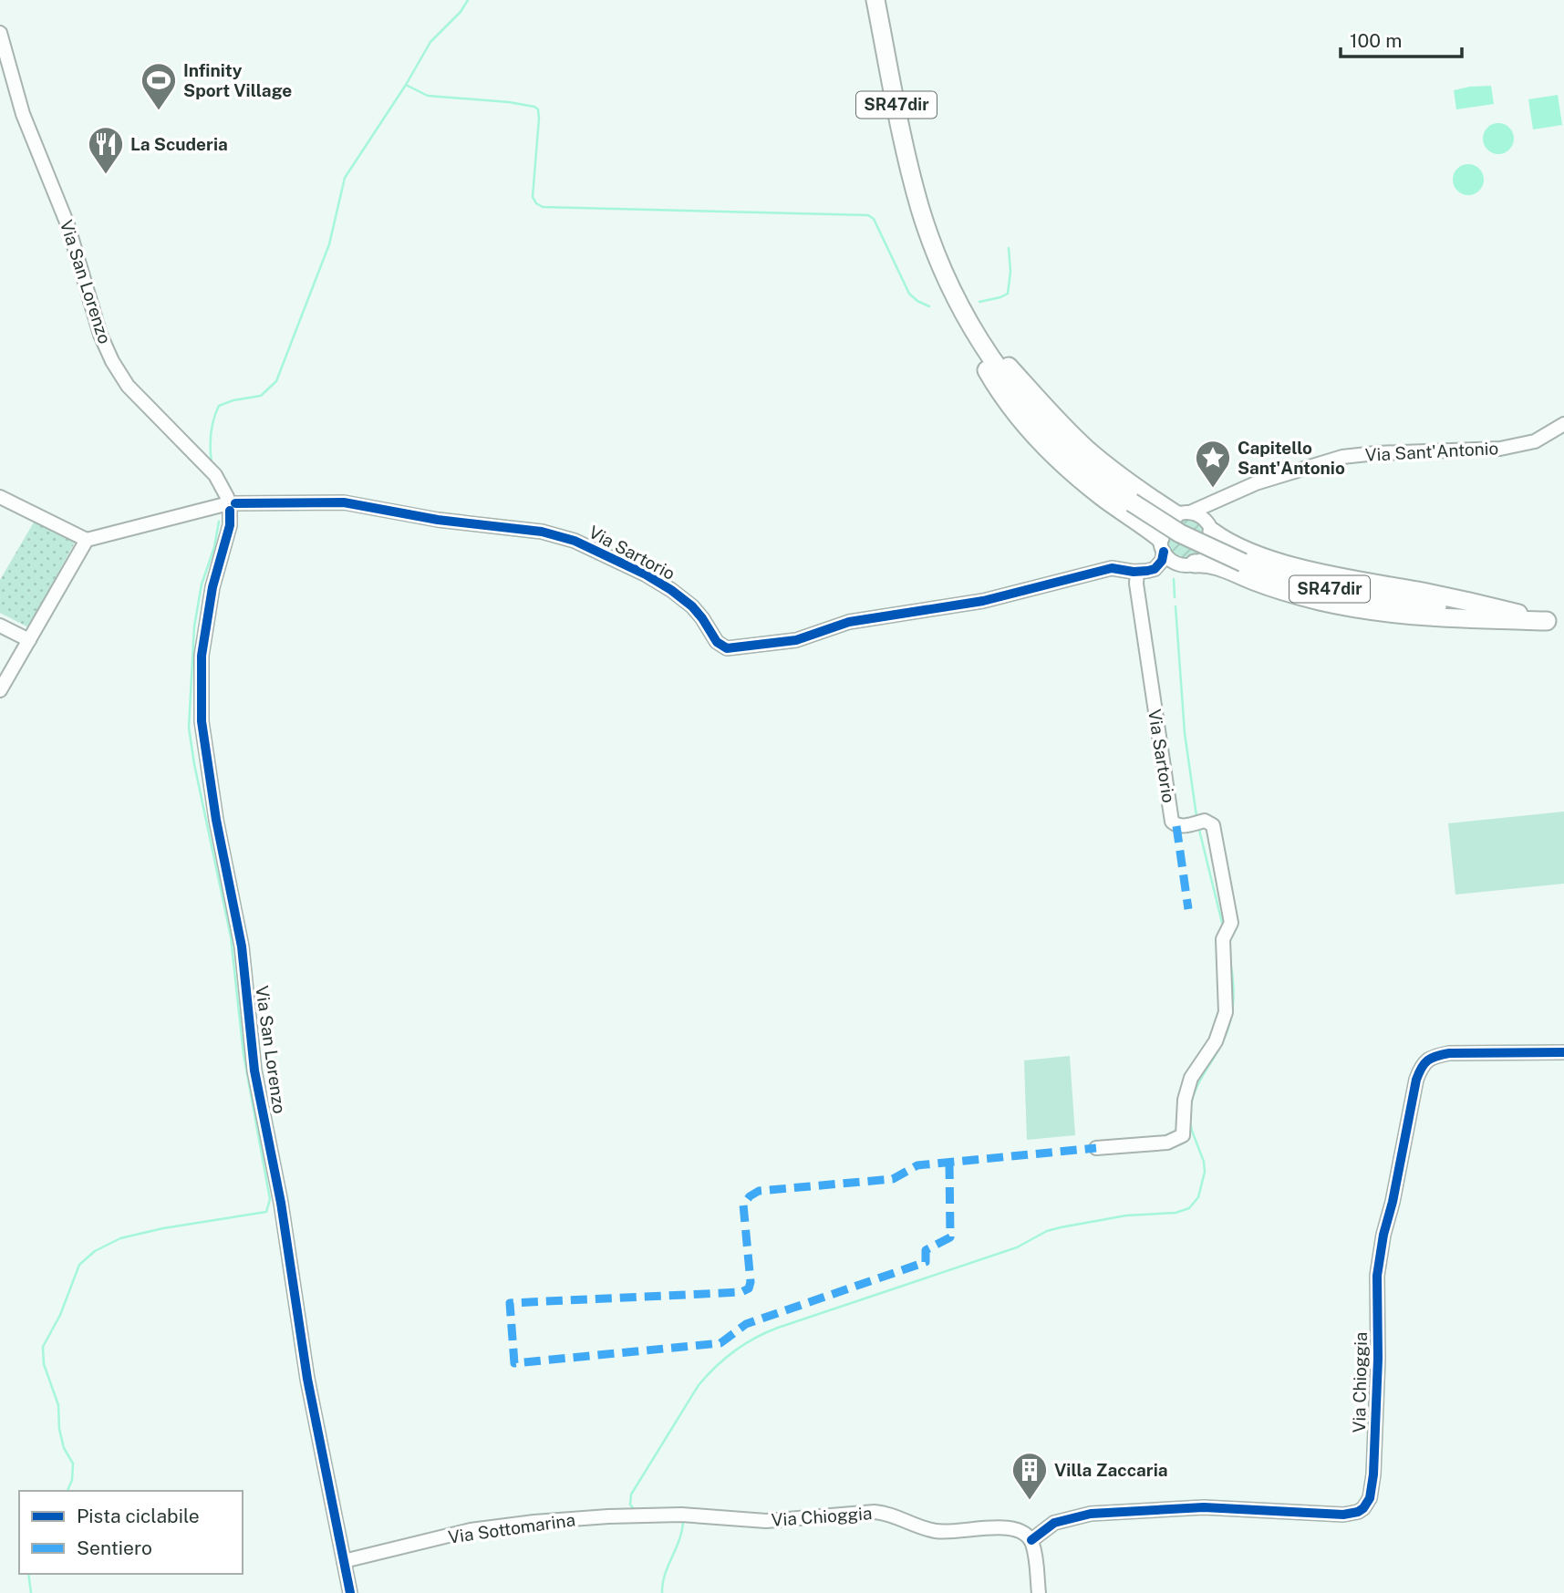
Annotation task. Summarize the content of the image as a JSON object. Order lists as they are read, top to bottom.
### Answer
{
  "streets": {
    "highway": ["SR47dir"],
    "street": [
      "Via San Lorenzo",
      "Via Sant'Antonio",
      "Via Sartorio",
      "Via Chioggia",
      "Via Sottomarina"
    ]
  },
  "crossings": [
    ["Via San Lorenzo", "Via Sartorio"],
    ["Via San Lorenzo", "Via Sottomarina"],
    ["Via Sant'Antonio", "Via Sartorio"],
    ["Via Chioggia", "Via Sottomarina"]
  ],
  "places": {
    "sports": ["Infinity Sport Village"],
    "restaurant": ["La Scuderia"],
    "place": ["Capitello Sant'Antonio"],
    "building": ["Villa Zaccaria"]
  },
  "legend": ["Pista ciclabile", "Sentiero"],
  "scale_bar": "100 m"
}
